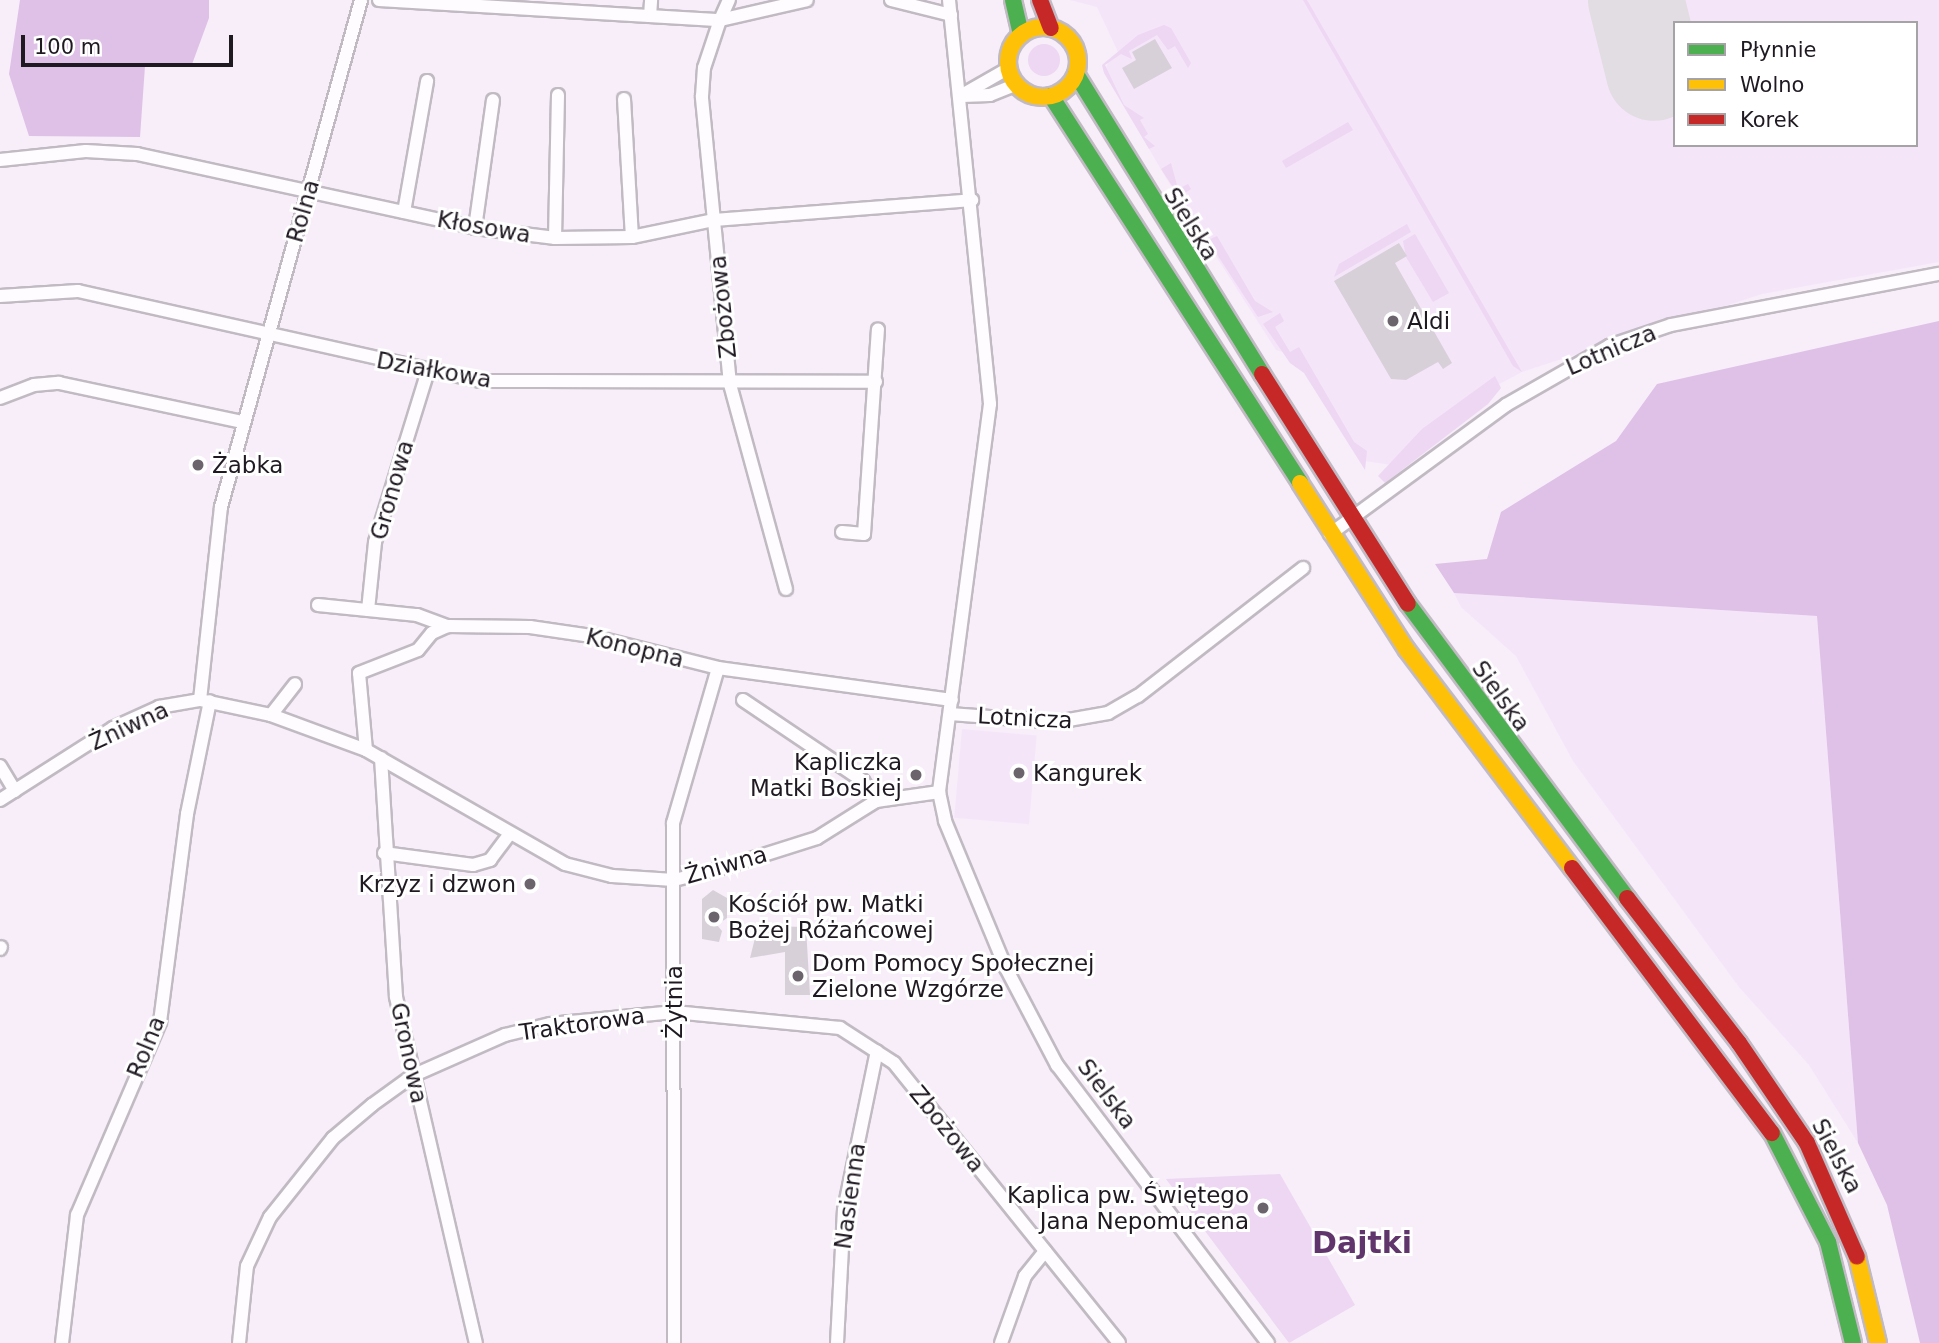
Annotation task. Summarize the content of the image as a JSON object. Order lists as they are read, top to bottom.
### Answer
{
  "streets": {
    "main road": ["Sielska"],
    "street": [
      "Rolna",
      "Kłosowa",
      "Zbożowa",
      "Lotnicza",
      "Działkowa",
      "Gronowa",
      "Konopna",
      "Żniwna",
      "Żytnia",
      "Traktorowa",
      "Nasienna"
    ]
  },
  "crossings": [
    ["Rolna", "Kłosowa"],
    ["Rolna", "Działkowa"],
    ["Rolna", "Żniwna"],
    ["Sielska", "Kłosowa"],
    ["Sielska", "Lotnicza"],
    ["Sielska", "Konopna"],
    ["Sielska", "Żniwna"],
    ["Kłosowa", "Zbożowa"],
    ["Zbożowa", "Działkowa"],
    ["Zbożowa", "Traktorowa"],
    ["Zbożowa", "Nasienna"],
    ["Lotnicza", "Konopna"],
    ["Działkowa", "Gronowa"],
    ["Gronowa", "Konopna"],
    ["Gronowa", "Żniwna"],
    ["Gronowa", "Traktorowa"],
    ["Konopna", "Żytnia"],
    ["Żniwna", "Żytnia"],
    ["Żytnia", "Traktorowa"],
    ["Traktorowa", "Nasienna"]
  ],
  "districts": ["Dajtki"],
  "places": [
    "Aldi",
    "Żabka",
    "Kangurek",
    "Kapliczka Matki Boskiej",
    "Krzyz i dzwon",
    "Kościół pw. Matki Bożej Różańcowej",
    "Dom Pomocy Społecznej Zielone Wzgórze",
    "Kaplica pw. Świętego Jana Nepomucena"
  ],
  "legend": ["Płynnie", "Wolno", "Korek"],
  "scale_bar": "100 m"
}
